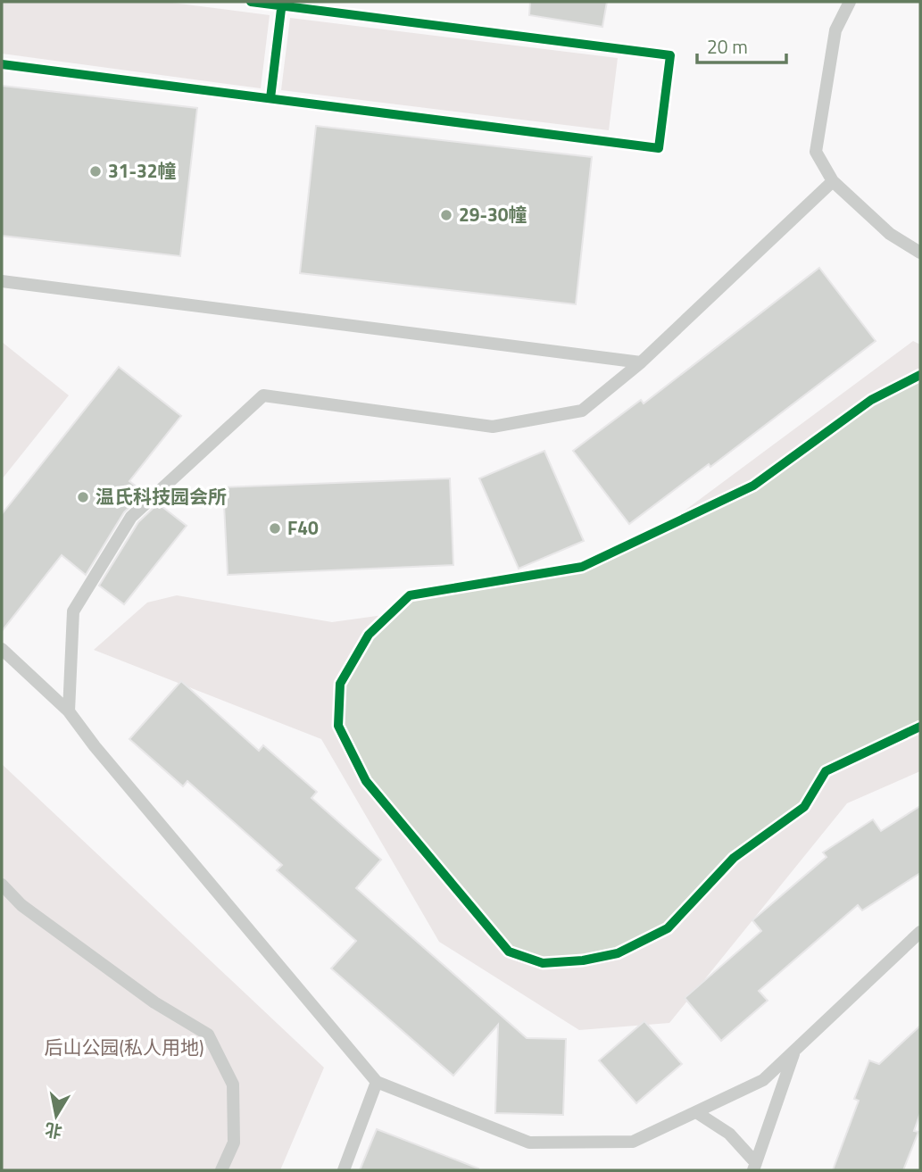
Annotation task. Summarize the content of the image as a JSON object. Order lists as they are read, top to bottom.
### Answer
{
  "parks": ["后山公园(私人用地)"],
  "places": [
    "31-32幢",
    "29-30幢",
    "温氏科技园会所",
    "F40"
  ],
  "scale_bar": "20 m",
  "north": "bottom"
}
